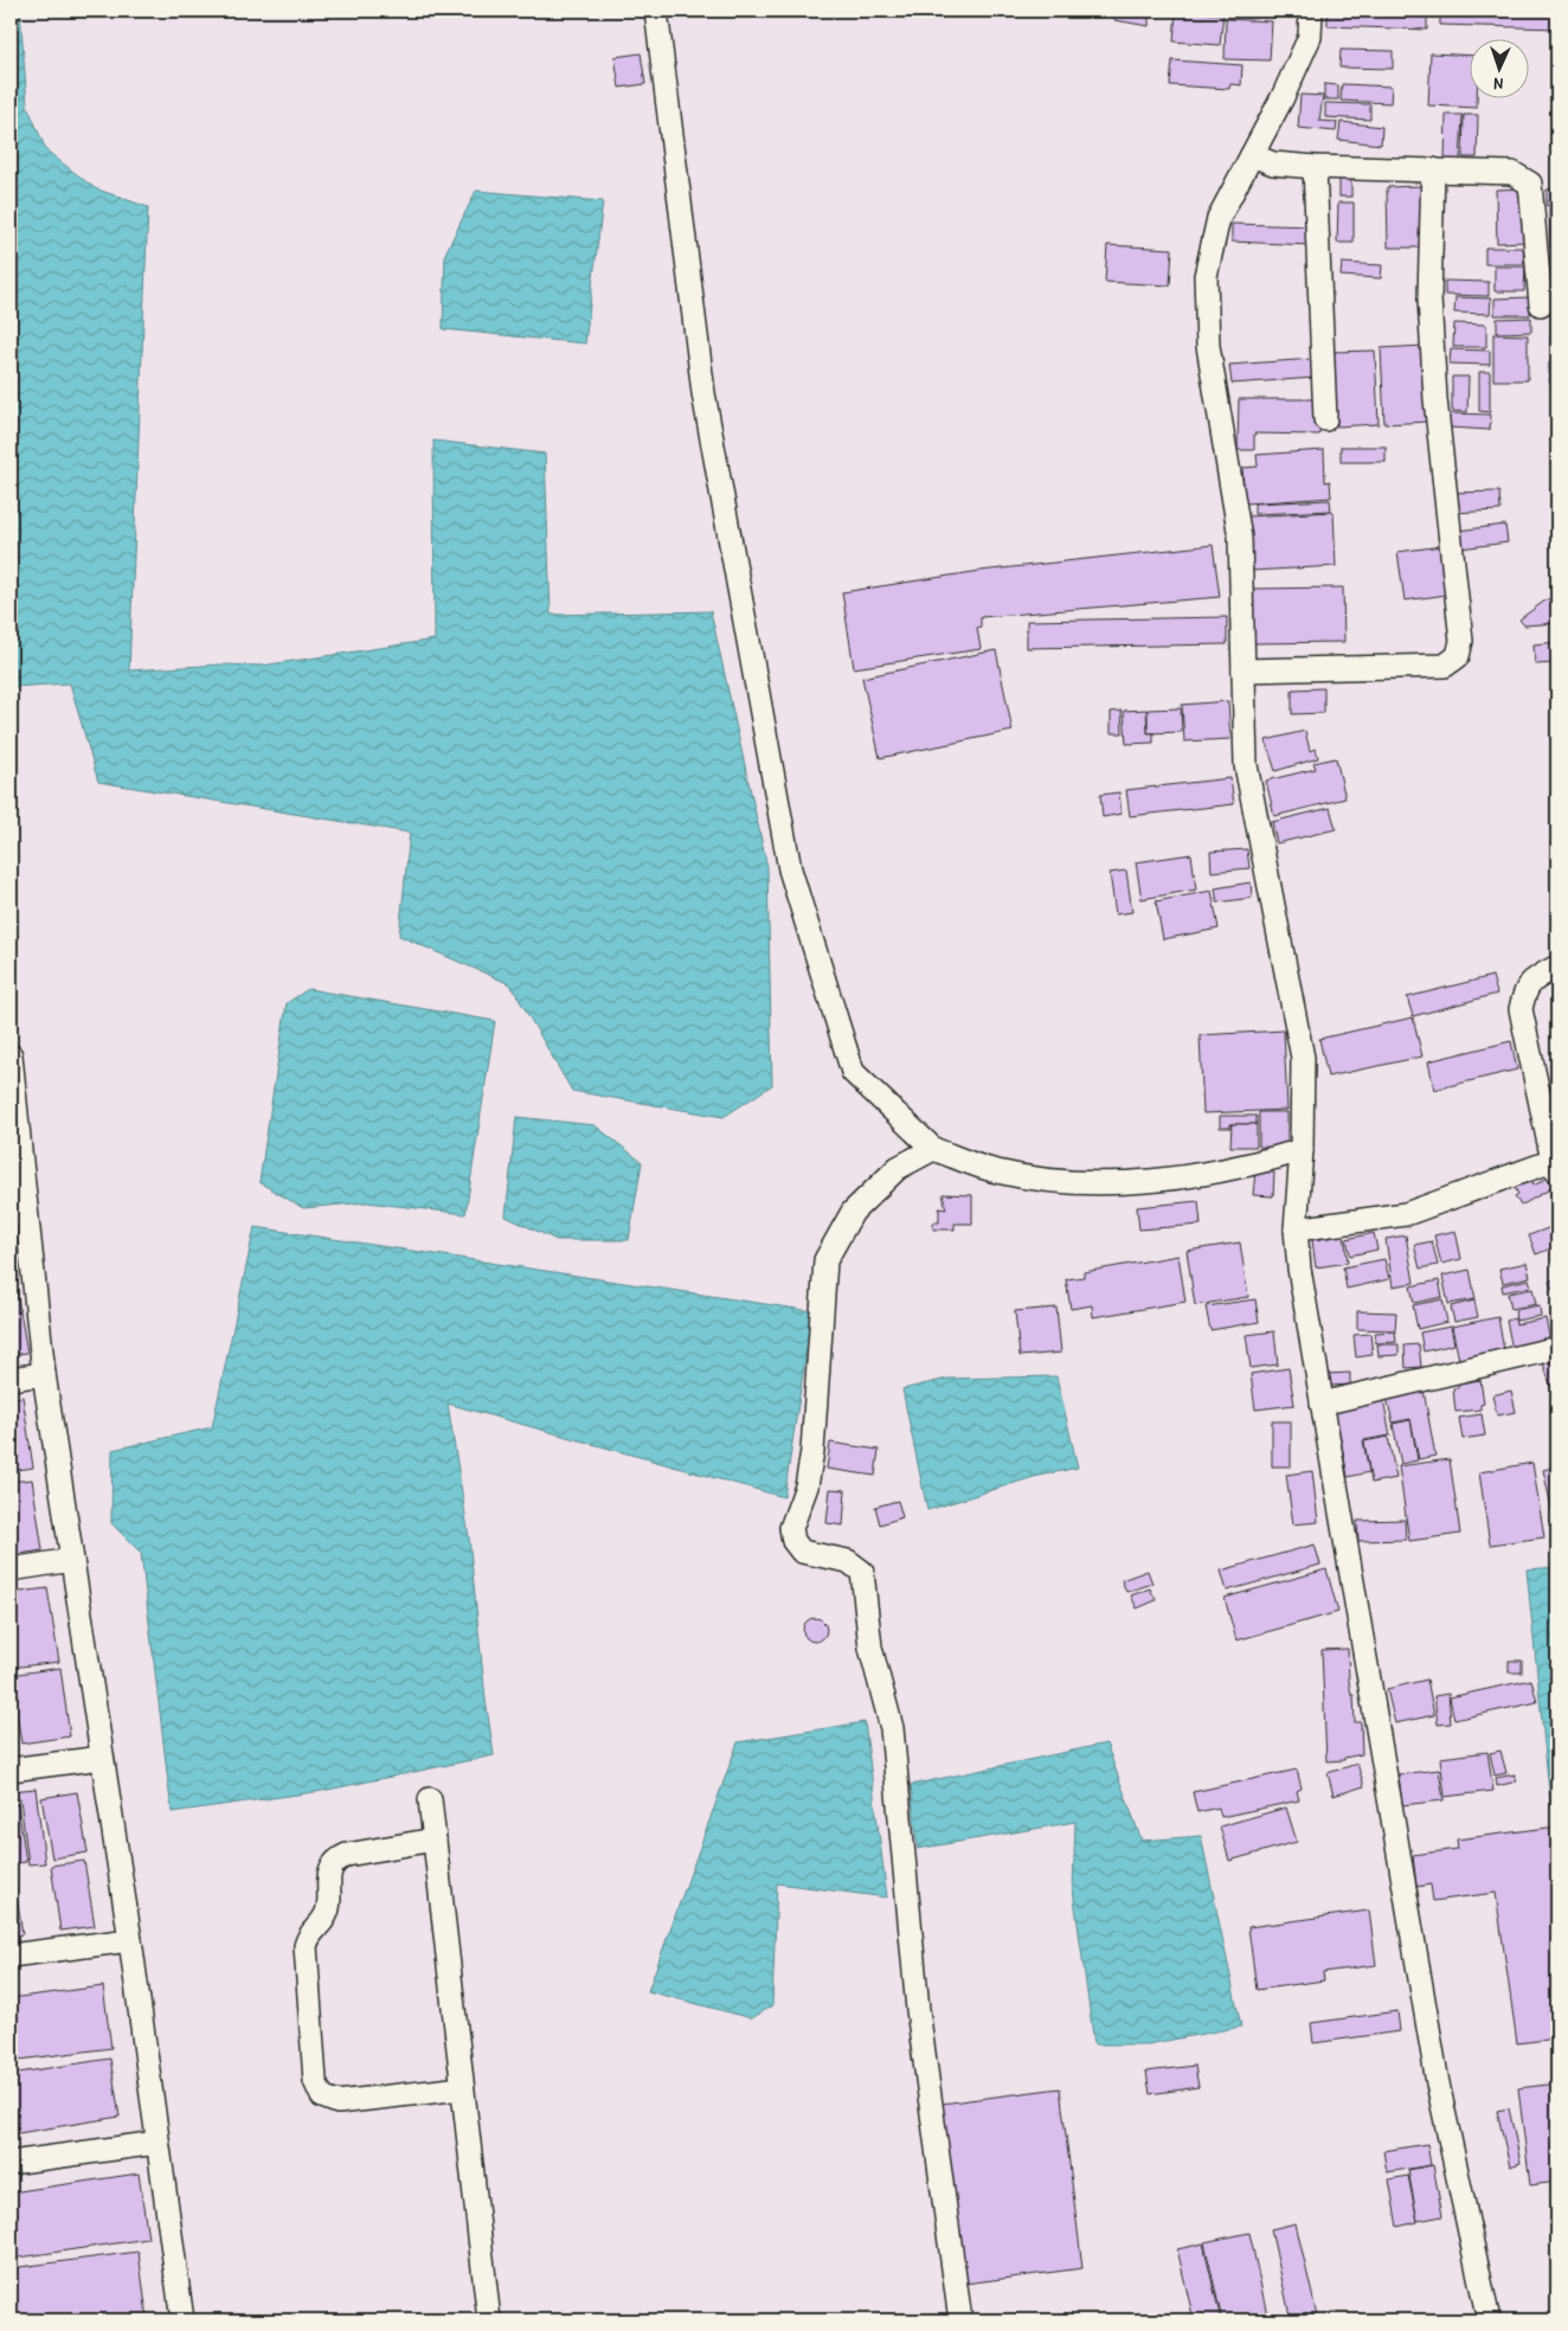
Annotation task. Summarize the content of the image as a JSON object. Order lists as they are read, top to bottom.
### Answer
{
  "north": "bottom"
}
